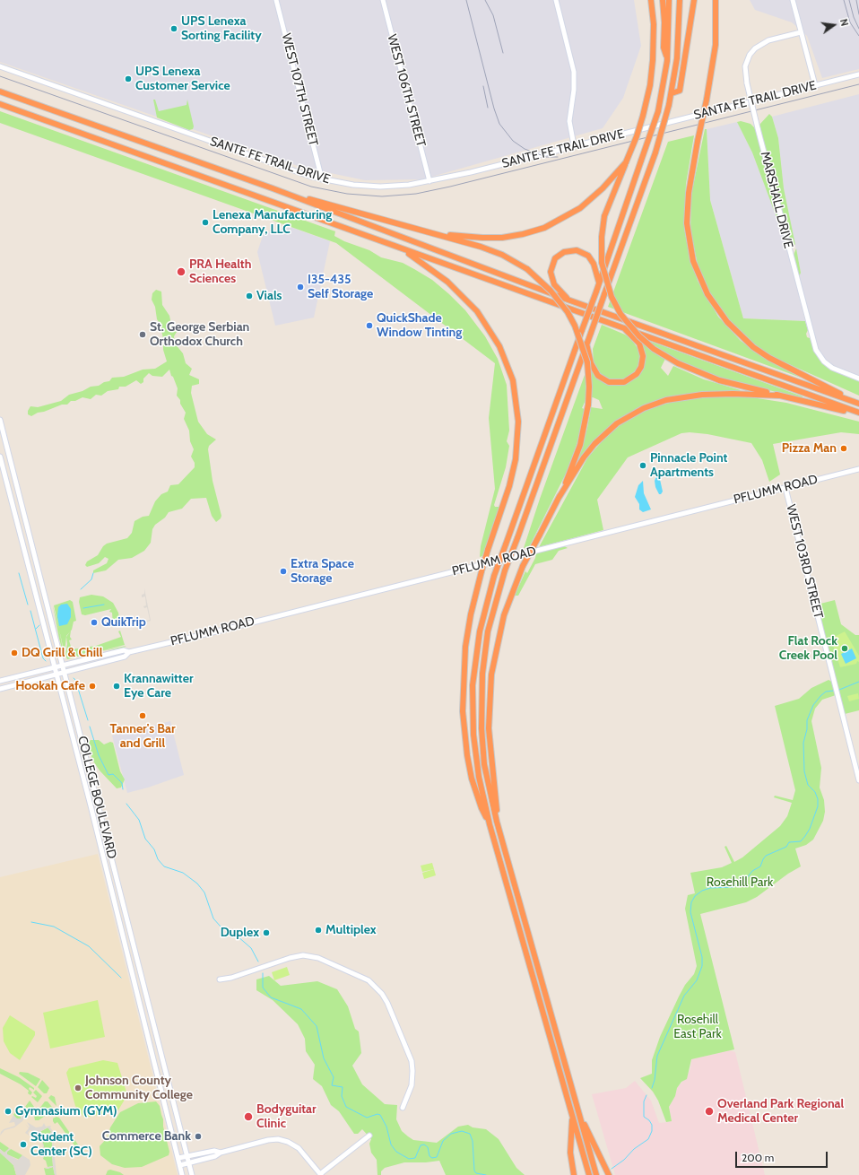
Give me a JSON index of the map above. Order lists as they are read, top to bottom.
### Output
{
  "streets": {
    "main road": [
      "WEST 107TH STREET",
      "WEST 106TH STREET",
      "SANTA FE TRAIL DRIVE",
      "SANTE FE TRAIL DRIVE",
      "MARSHALL DRIVE",
      "PFLUMM ROAD",
      "WEST 103RD STREET",
      "COLLEGE BOULEVARD"
    ]
  },
  "crossings": [
    ["WEST 107TH STREET", "SANTE FE TRAIL DRIVE"],
    ["WEST 106TH STREET", "SANTE FE TRAIL DRIVE"],
    ["SANTA FE TRAIL DRIVE", "SANTE FE TRAIL DRIVE"],
    ["PFLUMM ROAD", "WEST 103RD STREET"],
    ["PFLUMM ROAD", "COLLEGE BOULEVARD"]
  ],
  "parks": ["Rosehill Park", "Rosehill East Park"],
  "places": [
    "UPS Lenexa Sorting Facility",
    "UPS Lenexa Customer Service",
    "Lenexa Manufacturing Company, LLC",
    "PRA Health Sciences",
    "I35-435 Self Storage",
    "Vials",
    "QuickShade Window Tinting",
    "St. George Serbian Orthodox Church",
    "Pizza Man",
    "Pinnacle Point Apartments",
    "Extra Space Storage",
    "QuikTrip",
    "Flat Rock Creek Pool",
    "DQ Grill & Chill",
    "Hookah Cafe",
    "Krannawitter Eye Care",
    "Tanner's Bar and Grill",
    "Multiplex",
    "Duplex",
    "Johnson County Community College",
    "Gymnasium (GYM)",
    "Overland Park Regional Medical Center",
    "Bodyguitar Clinic",
    "Commerce Bank",
    "Student Center (SC)"
  ],
  "scale_bar": "200 m",
  "north": "right"
}
